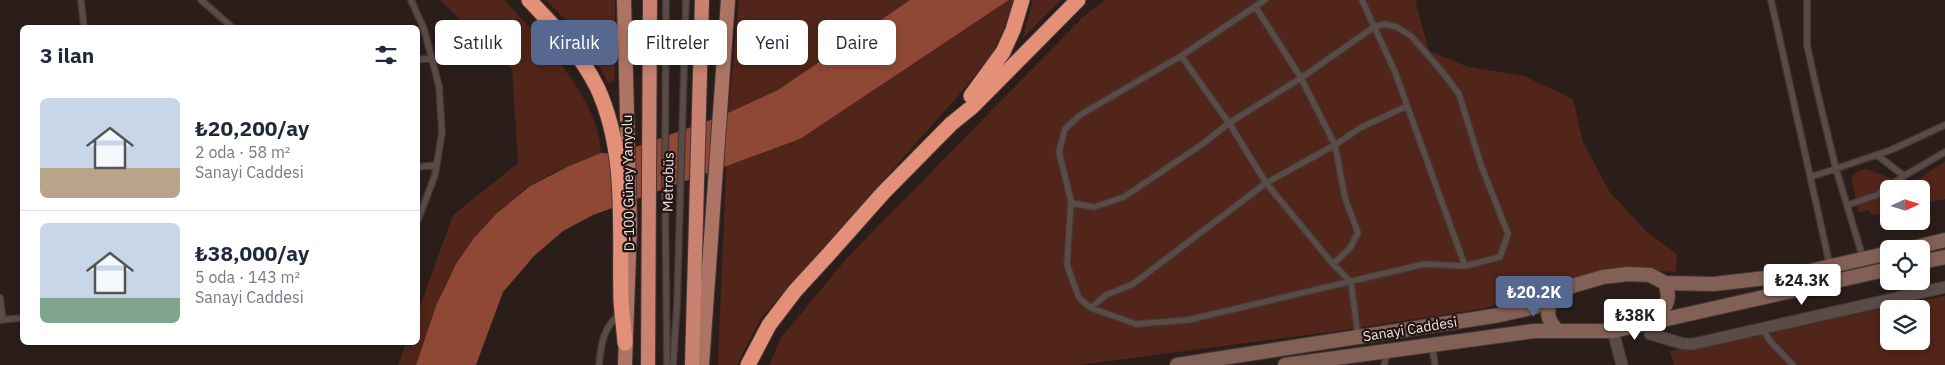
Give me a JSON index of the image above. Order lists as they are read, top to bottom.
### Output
{
  "streets": {
    "main road": ["D-100 Güney Yanyolu", "Sanayi Caddesi"],
    "lane": ["Metrobüs"]
  },
  "north": "right",
  "page": {
    "chip": [
      "Satılık",
      "Kiralık",
      "Filtreler",
      "Yeni",
      "Daire"
    ],
    "heading": "3 ilan",
    "list": [
      {
        "name": "₺20,200/ay",
        "note": "2 oda · 58 m² · Sanayi Caddesi"
      },
      {
        "name": "₺38,000/ay",
        "note": "5 oda · 143 m² · Sanayi Caddesi"
      }
    ],
    "price": ["₺24.3K", "₺20.2K", "₺38K"]
  }
}
